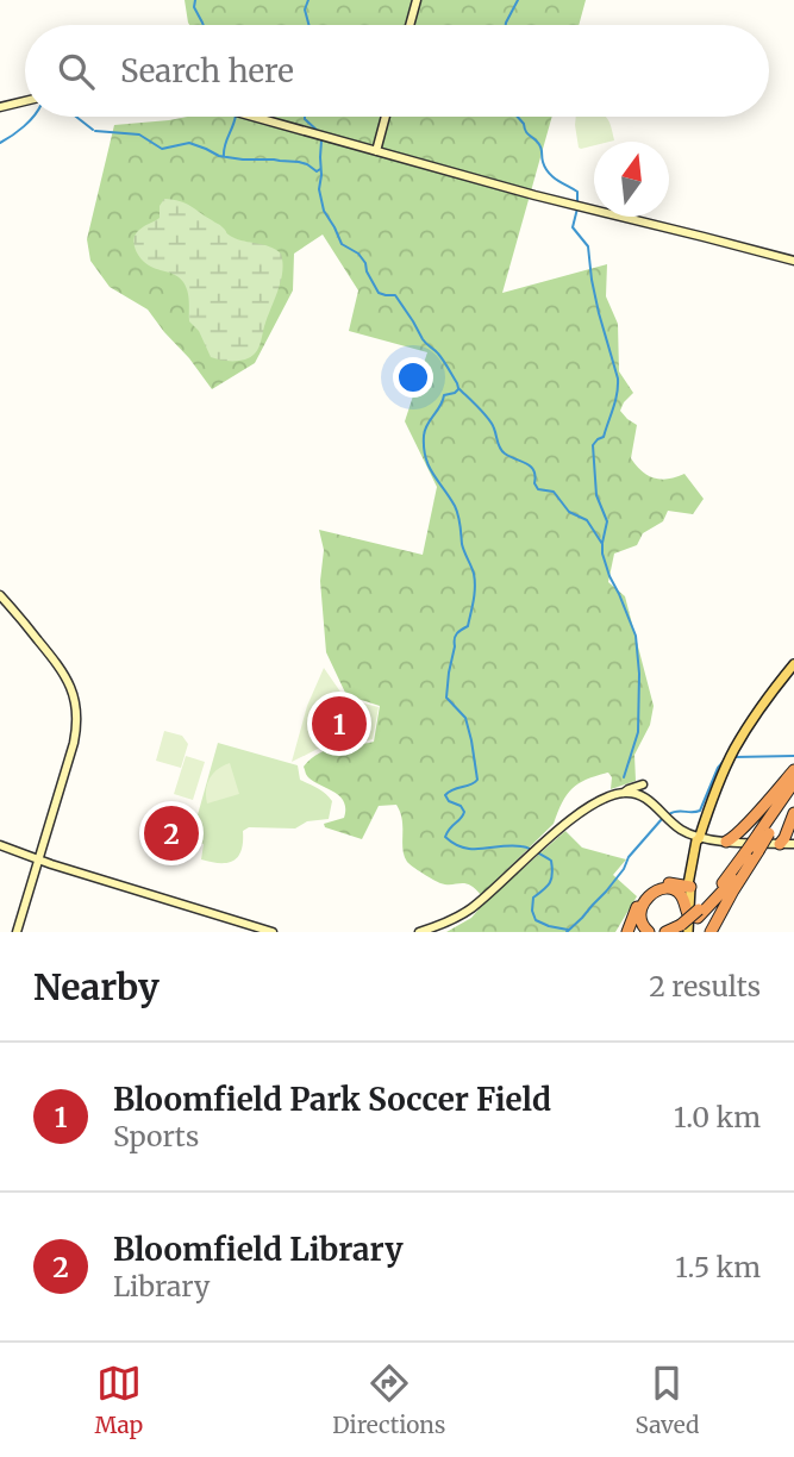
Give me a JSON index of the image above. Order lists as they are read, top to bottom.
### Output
{
  "north": "top",
  "page": {
    "search": "Search here",
    "pins": ["1", "2"],
    "heading": ["Nearby", "2 results"],
    "list": [
      {
        "mark": "1",
        "name": "Bloomfield Park Soccer Field",
        "note": "Sports",
        "value": "1.0 km"
      },
      {
        "mark": "2",
        "name": "Bloomfield Library",
        "note": "Library",
        "value": "1.5 km"
      }
    ],
    "nav": ["Map", "Directions", "Saved"]
  }
}
